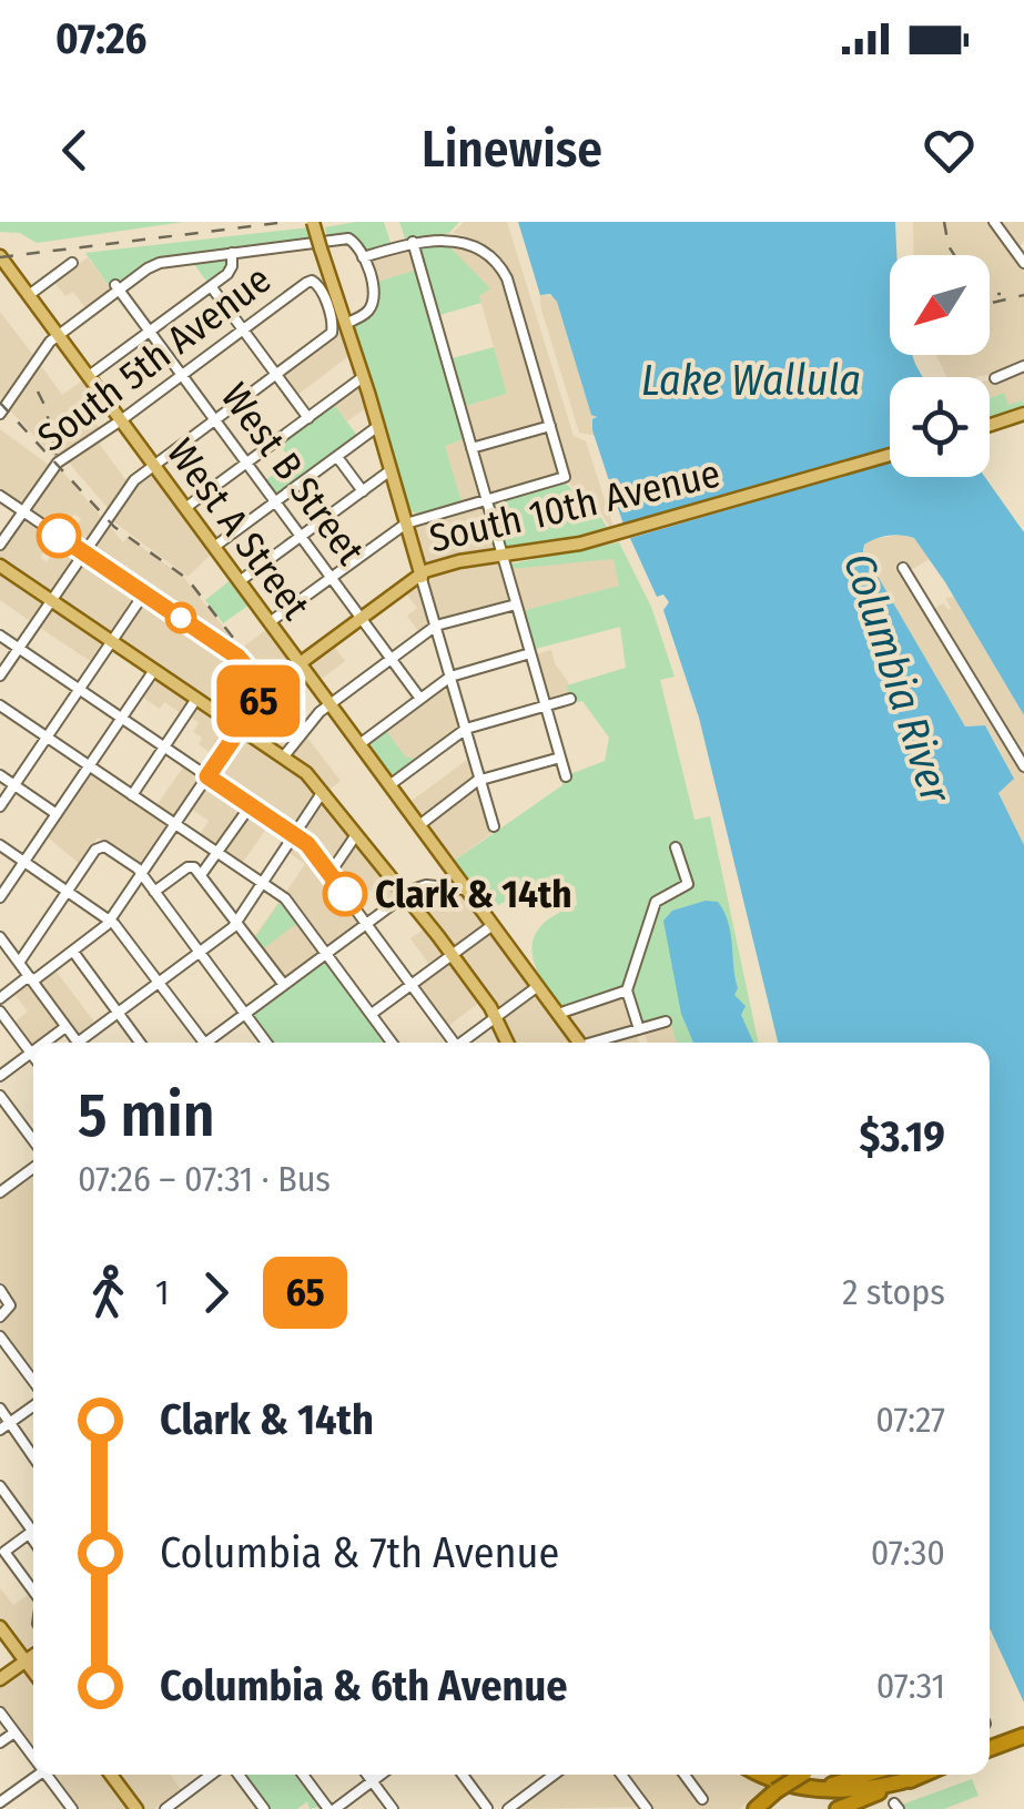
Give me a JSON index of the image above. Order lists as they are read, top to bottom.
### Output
{
  "streets": {
    "main road": ["South 10th Avenue", "West A Street"],
    "street": ["South 5th Avenue", "West B Street"]
  },
  "crossings": [
    ["South 5th Avenue", "West B Street"],
    ["South 5th Avenue", "West A Street"],
    ["West B Street", "South 10th Avenue"],
    ["South 10th Avenue", "West A Street"]
  ],
  "water": ["Lake Wallula", "Columbia River"],
  "places": ["Clark & 14th"],
  "lines": ["bus line 65"],
  "north": "bottom left",
  "page": {
    "status": "07:26",
    "header": "Linewise",
    "on_map": "65",
    "heading": ["5 min", "07:26 – 07:31 · Bus", "$3.19"],
    "legs": ["1", "65", "2 stops"],
    "list": [
      {
        "name": "Clark & 14th",
        "value": "07:27"
      },
      {
        "name": "Columbia & 7th Avenue",
        "value": "07:30"
      },
      {
        "name": "Columbia & 6th Avenue",
        "value": "07:31"
      }
    ]
  }
}
